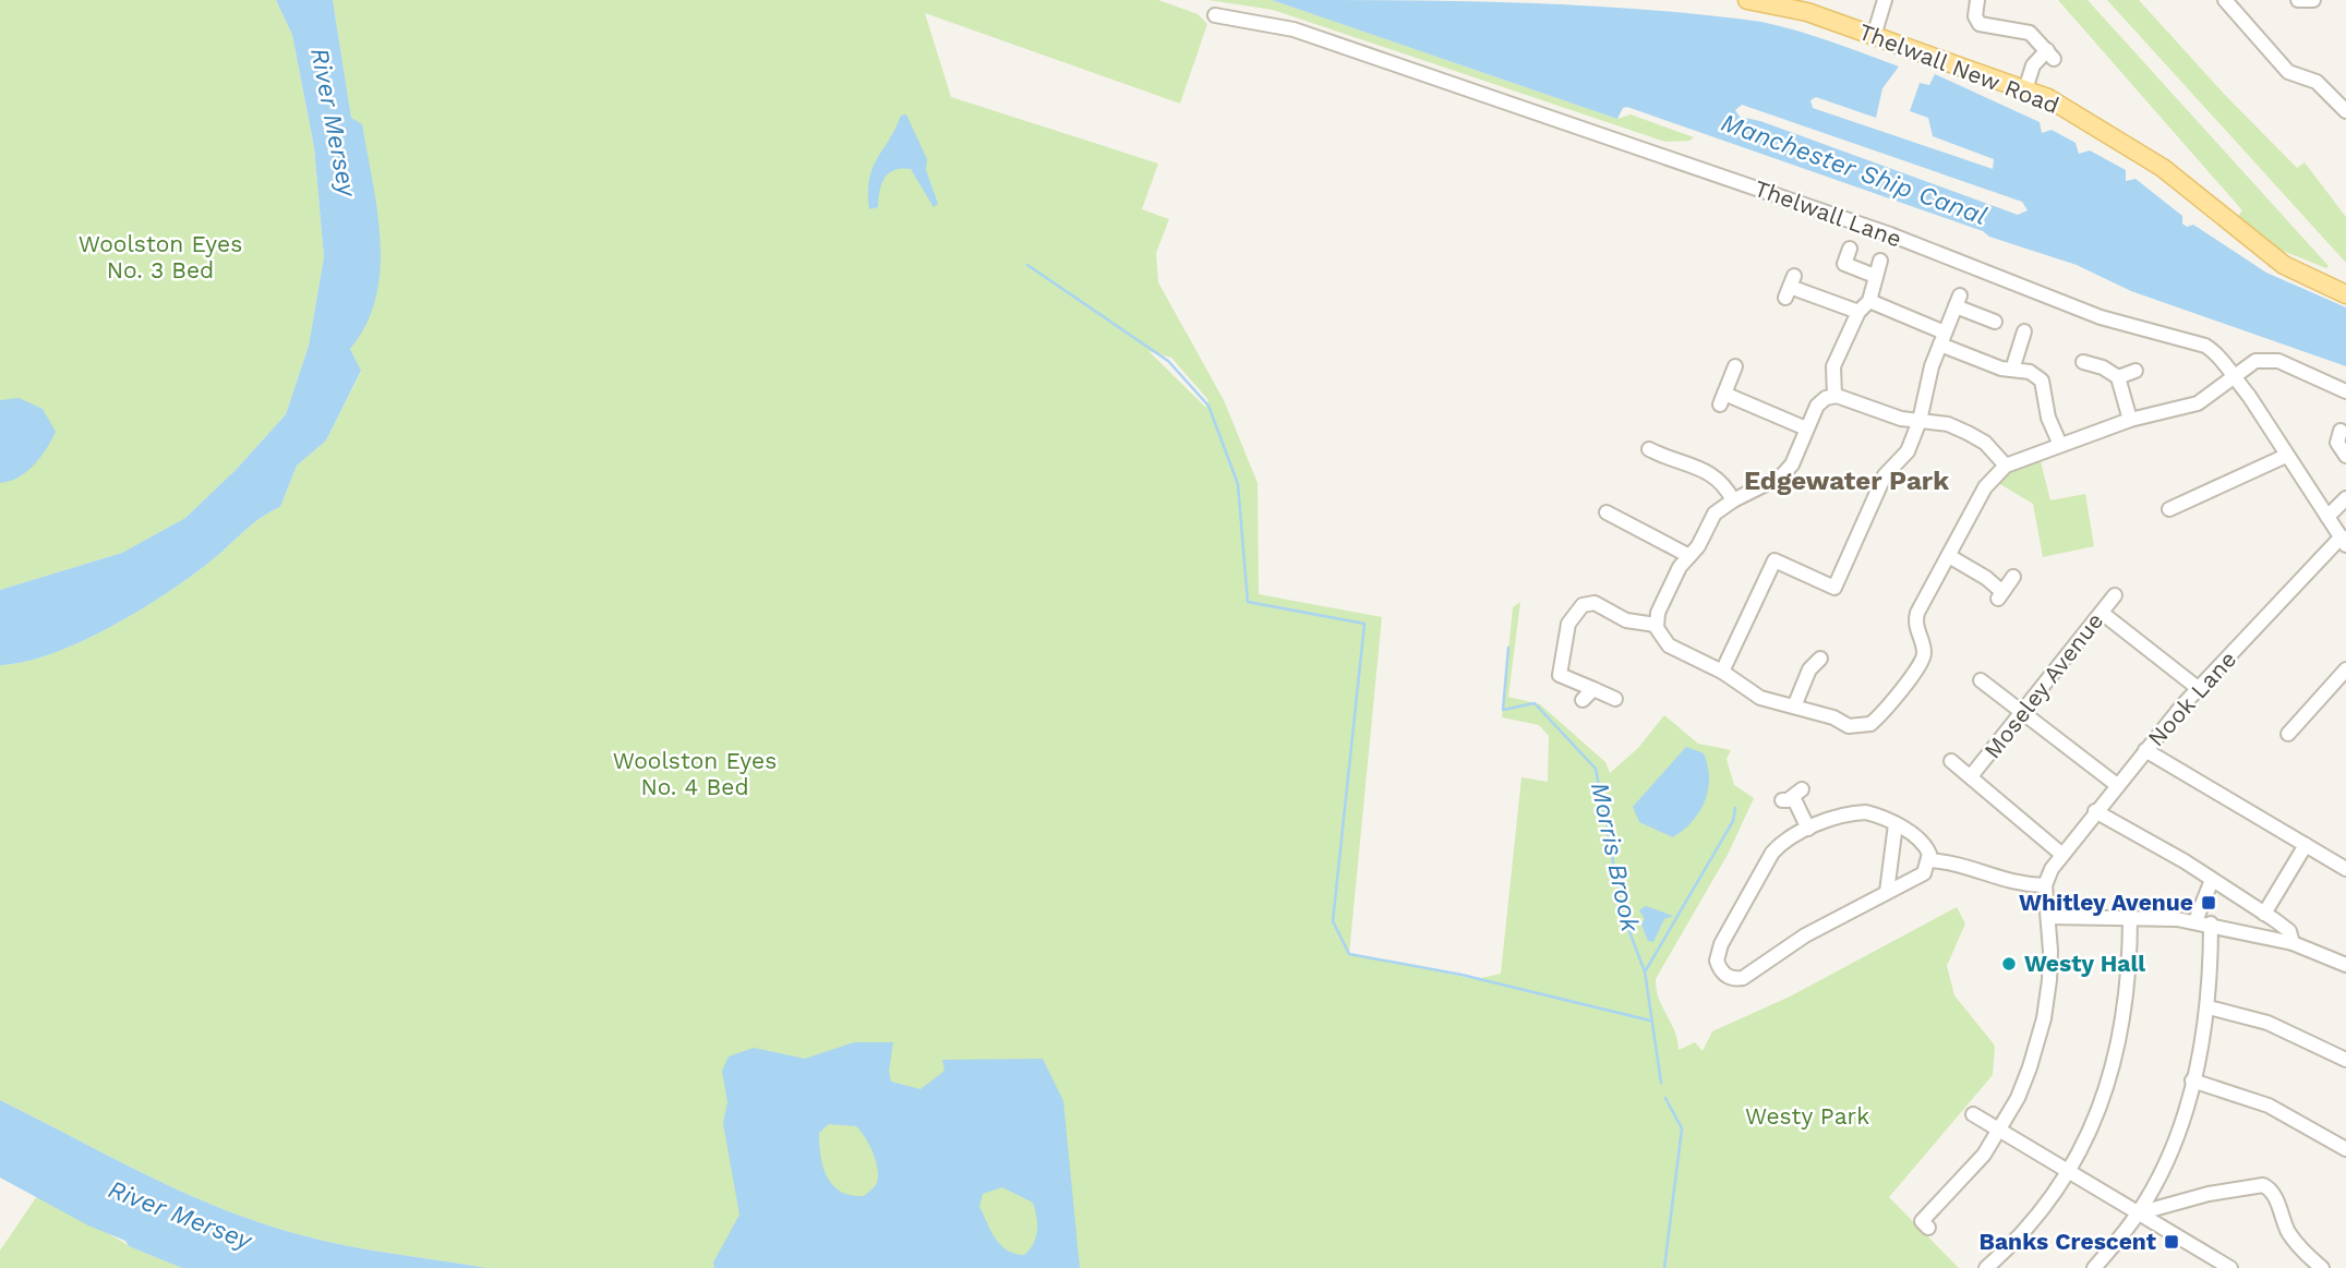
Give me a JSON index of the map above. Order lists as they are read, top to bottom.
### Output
{
  "streets": {
    "main road": ["Thelwall New Road"],
    "street": ["Thelwall Lane", "Moseley Avenue", "Nook Lane"]
  },
  "crossings": [
    ["Thelwall Lane", "Nook Lane"]
  ],
  "districts": ["Edgewater Park"],
  "water": ["River Mersey", "Manchester Ship Canal", "Morris Brook"],
  "parks": ["Woolston Eyes No. 3 Bed", "Woolston Eyes No. 4 Bed", "Westy Park"],
  "places": {
    "transit": ["Whitley Avenue", "Banks Crescent"],
    "other": ["Westy Hall"]
  }
}
